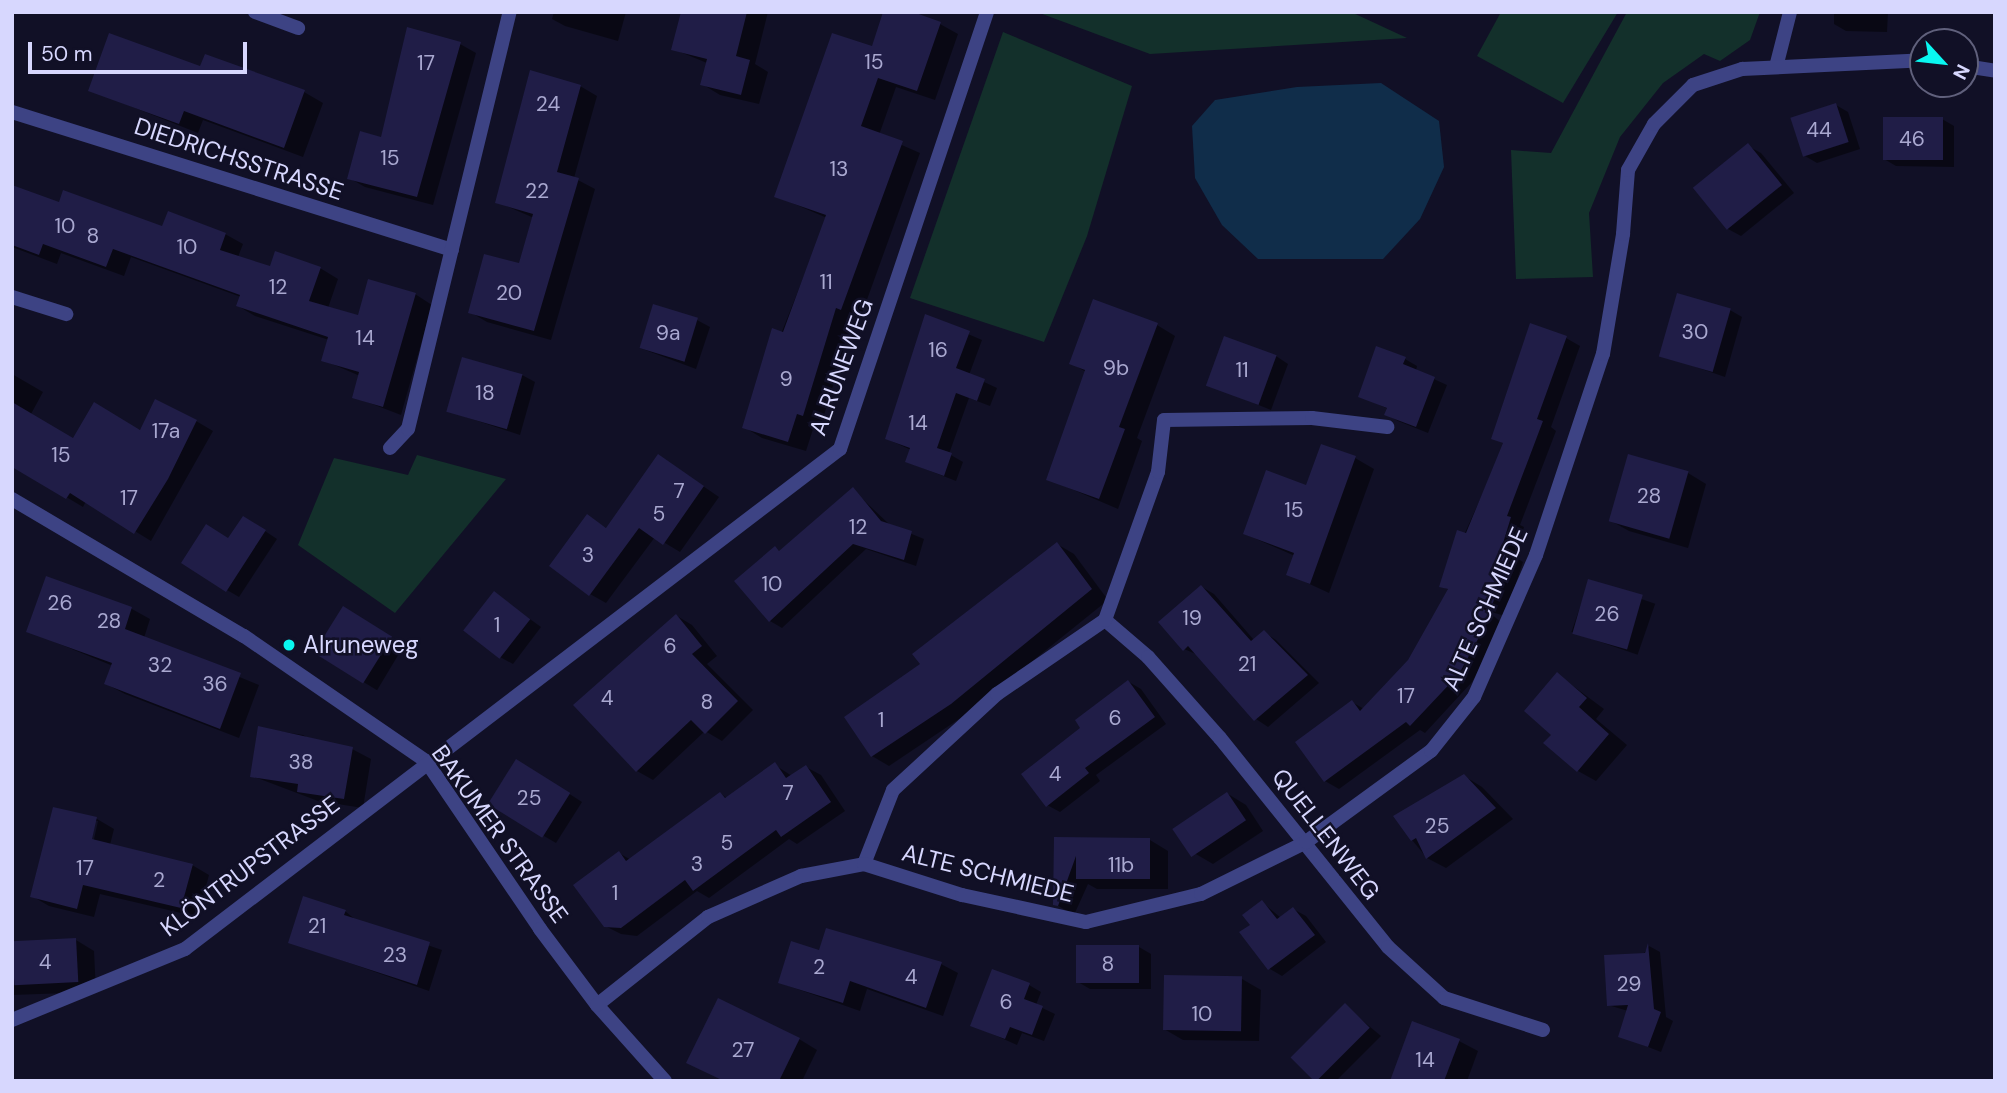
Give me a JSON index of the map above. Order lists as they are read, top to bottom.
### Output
{
  "streets": {
    "street": [
      "DIEDRICHSSTRASSE",
      "ALRUNEWEG",
      "ALTE SCHMIEDE",
      "BAKUMER STRASSE",
      "QUELLENWEG",
      "KLÖNTRUPSTRASSE"
    ]
  },
  "crossings": [
    ["ALRUNEWEG", "BAKUMER STRASSE"],
    ["ALRUNEWEG", "KLÖNTRUPSTRASSE"],
    ["ALTE SCHMIEDE", "BAKUMER STRASSE"],
    ["ALTE SCHMIEDE", "QUELLENWEG"],
    ["BAKUMER STRASSE", "KLÖNTRUPSTRASSE"]
  ],
  "places": ["Alruneweg"],
  "house_numbers": [
    "15",
    "17",
    "24",
    "44",
    "46",
    "15",
    "13",
    "22",
    "10",
    "8",
    "10",
    "11",
    "12",
    "20",
    "30",
    "9a",
    "14",
    "16",
    "9b",
    "11",
    "9",
    "18",
    "14",
    "17a",
    "15",
    "7",
    "28",
    "17",
    "15",
    "5",
    "12",
    "3",
    "10",
    "26",
    "26",
    "19",
    "28",
    "1",
    "6",
    "21",
    "32",
    "36",
    "17",
    "4",
    "8",
    "6",
    "1",
    "38",
    "4",
    "7",
    "25",
    "25",
    "5",
    "3",
    "11b",
    "17",
    "2",
    "1",
    "21",
    "23",
    "4",
    "8",
    "2",
    "4",
    "29",
    "6",
    "10",
    "27",
    "14"
  ],
  "scale_bar": "50 m",
  "north": "bottom right"
}
